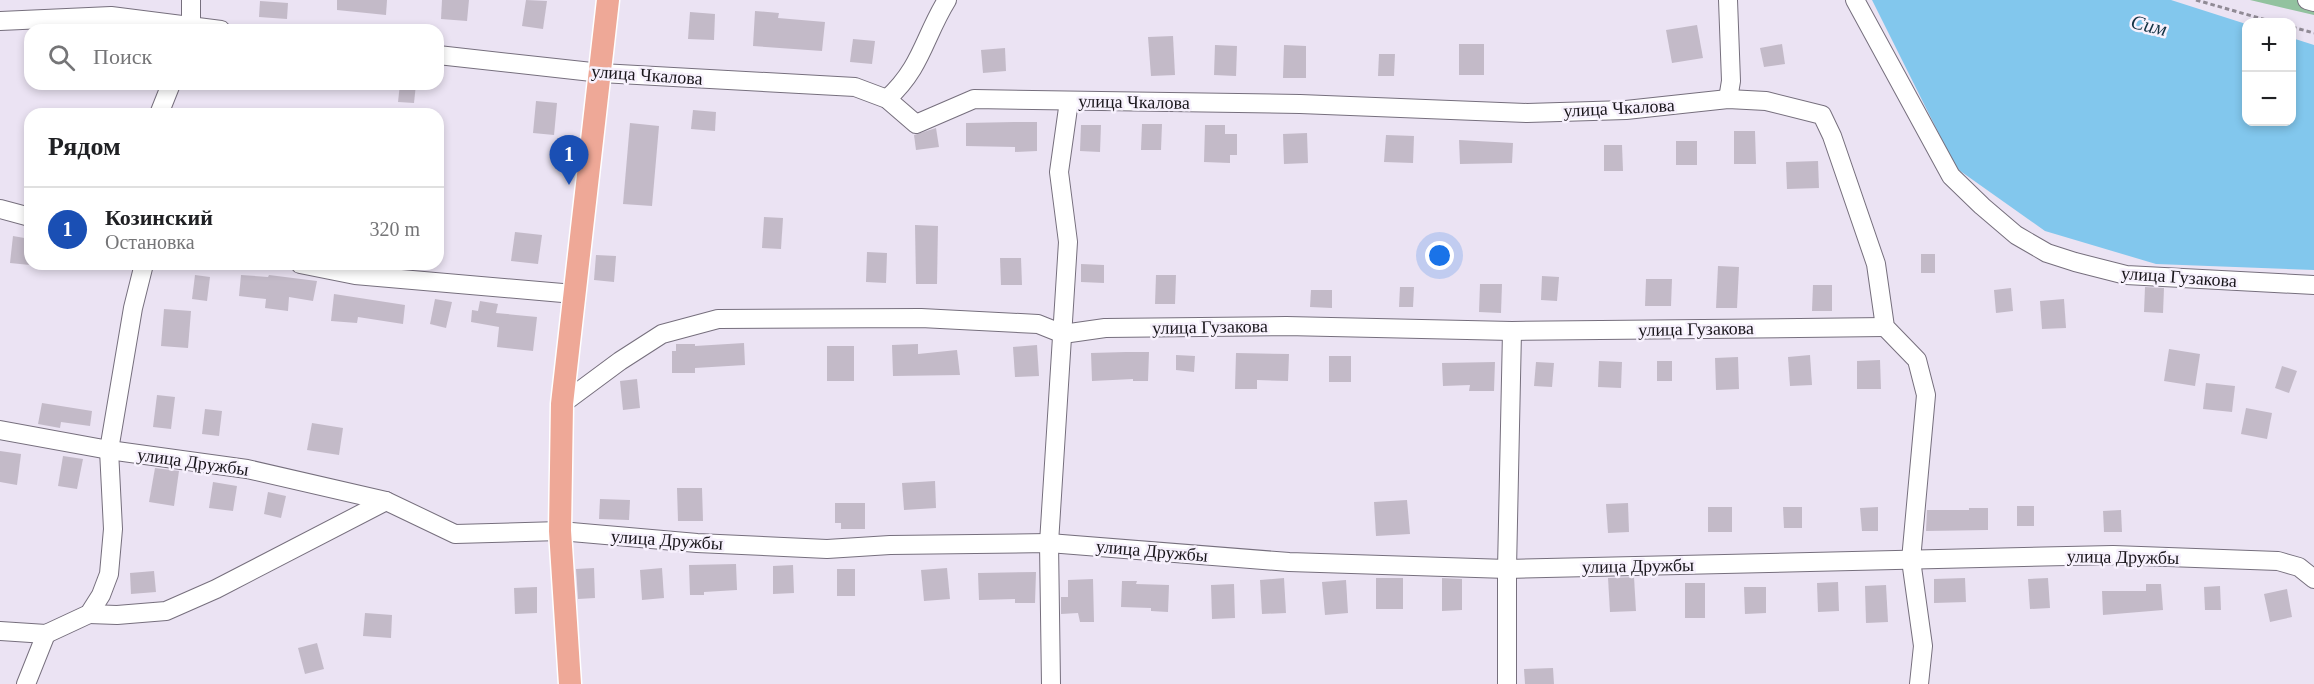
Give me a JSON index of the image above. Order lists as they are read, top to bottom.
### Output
{
  "streets": {
    "street": ["улица Чкалова", "улица Гузакова", "улица Дружбы"]
  },
  "crossings": [
    ["улица Чкалова", "улица Гузакова"]
  ],
  "water": ["Сим"],
  "page": {
    "map_buttons": ["+", "−"],
    "search": "Поиск",
    "heading": "Рядом",
    "pins": "1",
    "list": [
      {
        "mark": "1",
        "name": "Козинский",
        "note": "Остановка",
        "value": "320 m"
      }
    ]
  }
}
